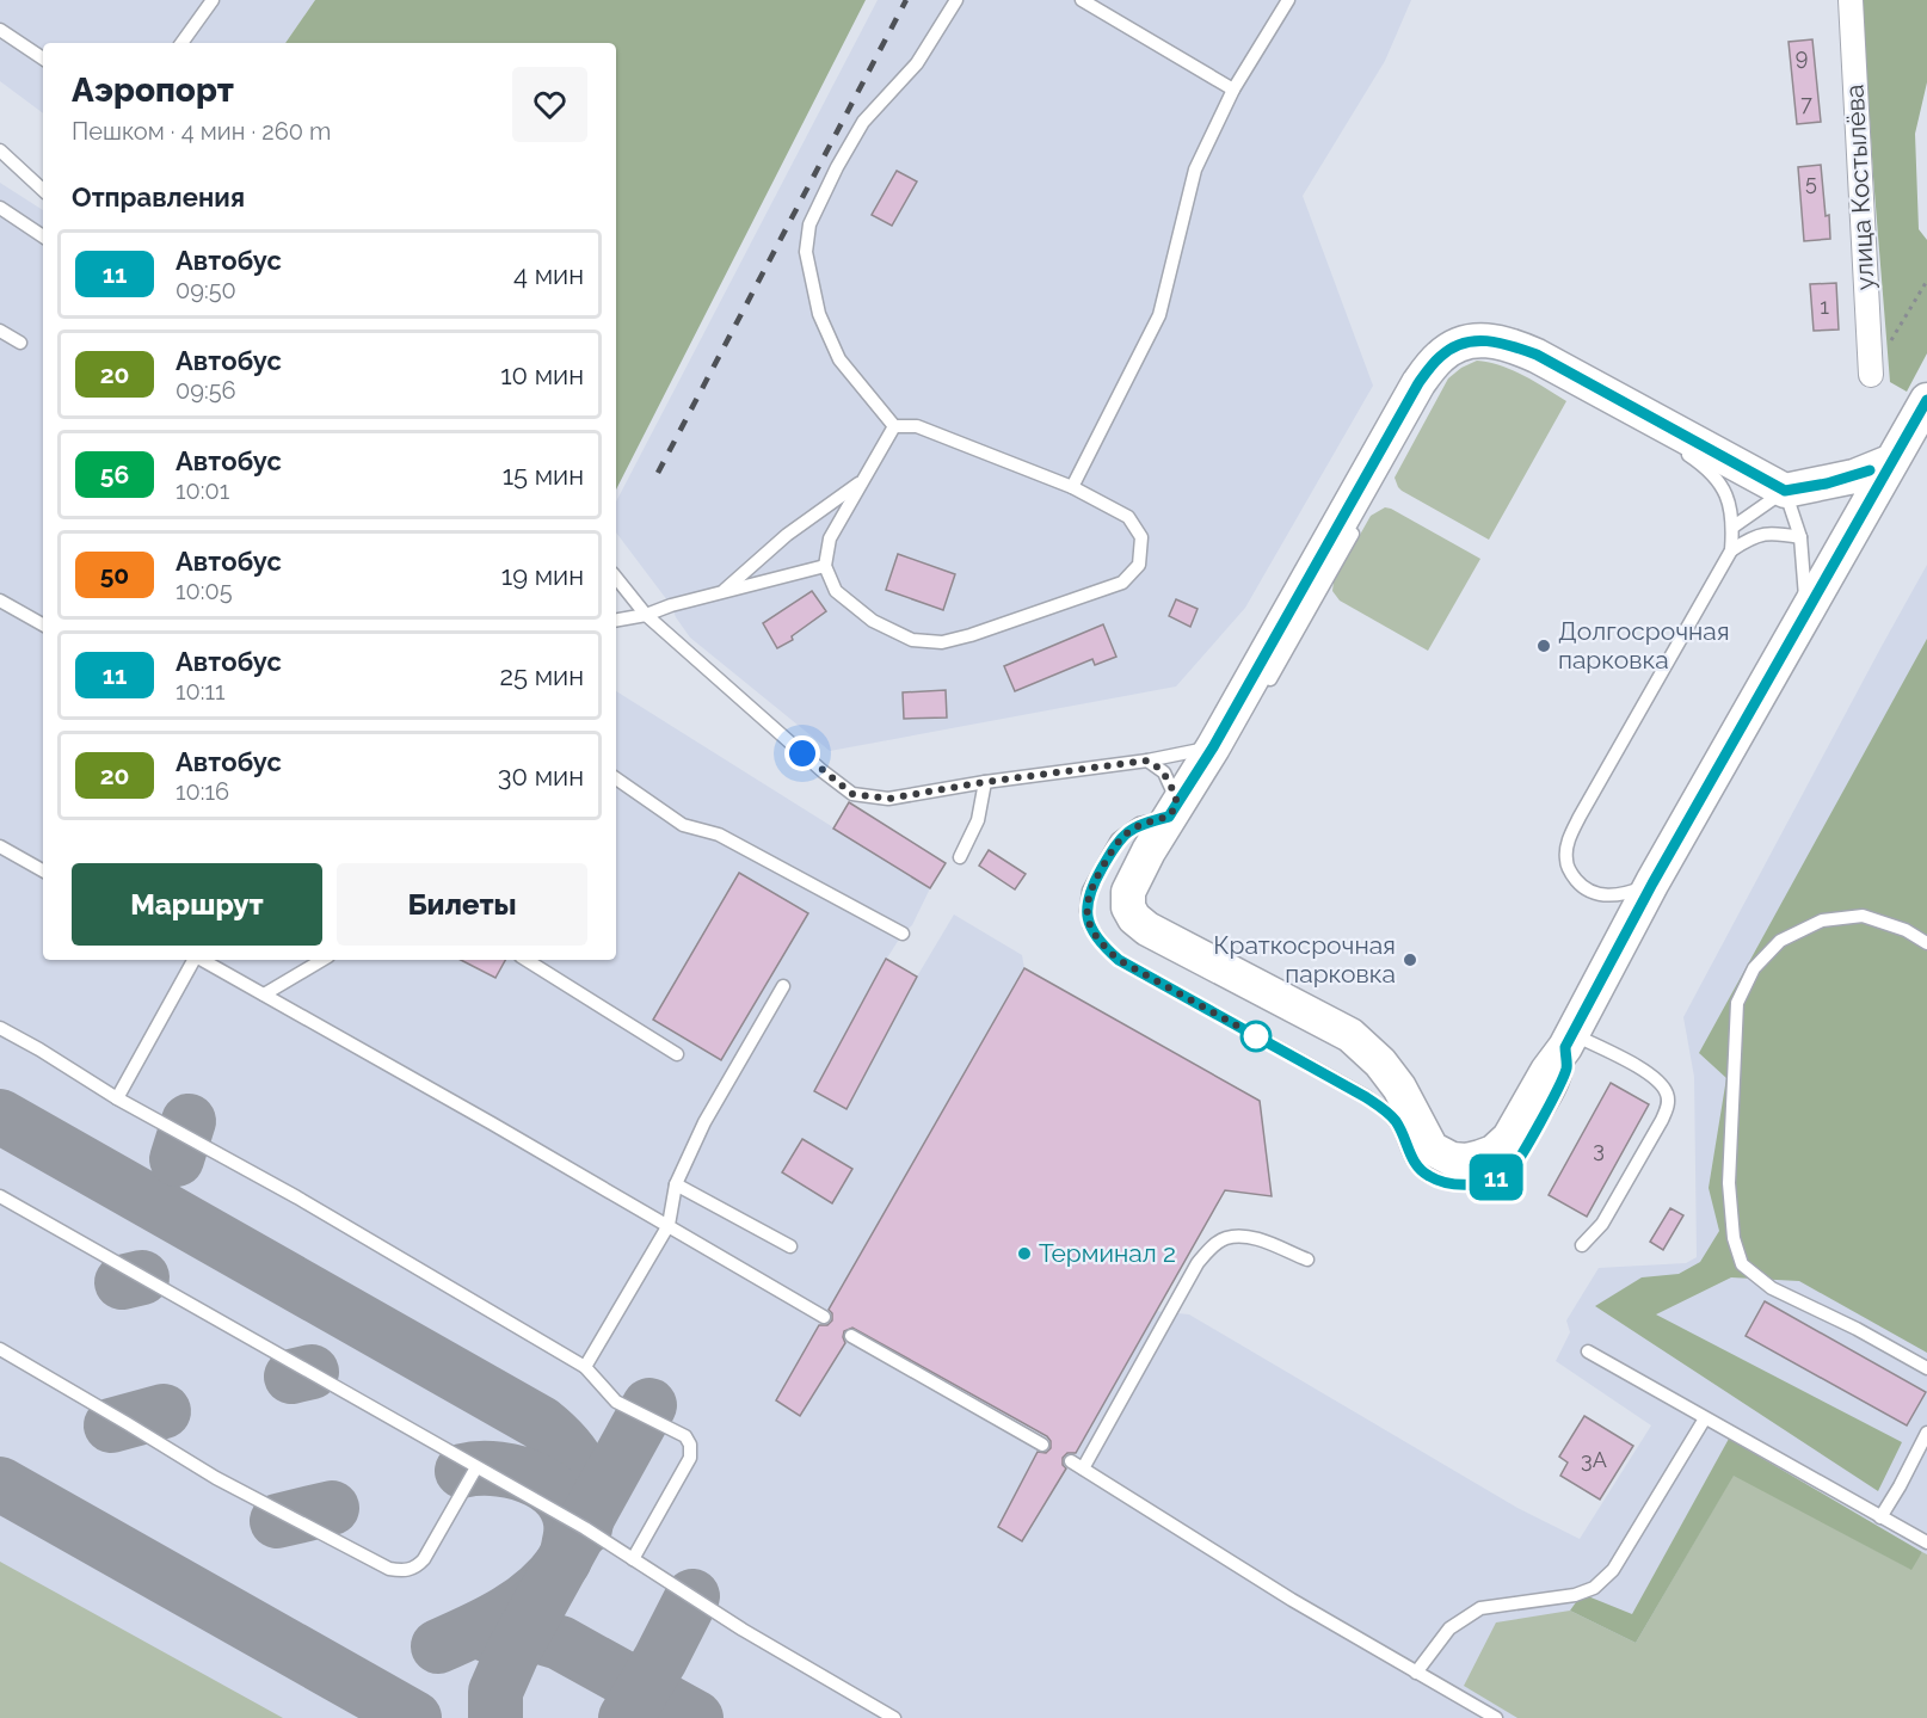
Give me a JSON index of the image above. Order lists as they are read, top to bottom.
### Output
{
  "streets": {
    "street": ["улица Костылёва"]
  },
  "places": ["Долгосрочная парковка", "Краткосрочная парковка", "Терминал 2"],
  "lines": ["bus line 11"],
  "house_numbers": [
    "9",
    "7",
    "5",
    "1",
    "3",
    "3А"
  ],
  "page": {
    "on_map": "11",
    "heading": [
      ["Аэропорт", "Пешком · 4 мин · 260 m"],
      "Отправления"
    ],
    "list": [
      {
        "mark": "11",
        "name": "Автобус",
        "note": "09:50",
        "value": "4 мин"
      },
      {
        "mark": "20",
        "name": "Автобус",
        "note": "09:56",
        "value": "10 мин"
      },
      {
        "mark": "56",
        "name": "Автобус",
        "note": "10:01",
        "value": "15 мин"
      },
      {
        "mark": "50",
        "name": "Автобус",
        "note": "10:05",
        "value": "19 мин"
      },
      {
        "mark": "11",
        "name": "Автобус",
        "note": "10:11",
        "value": "25 мин"
      },
      {
        "mark": "20",
        "name": "Автобус",
        "note": "10:16",
        "value": "30 мин"
      }
    ],
    "buttons": ["Маршрут", "Билеты"]
  }
}
